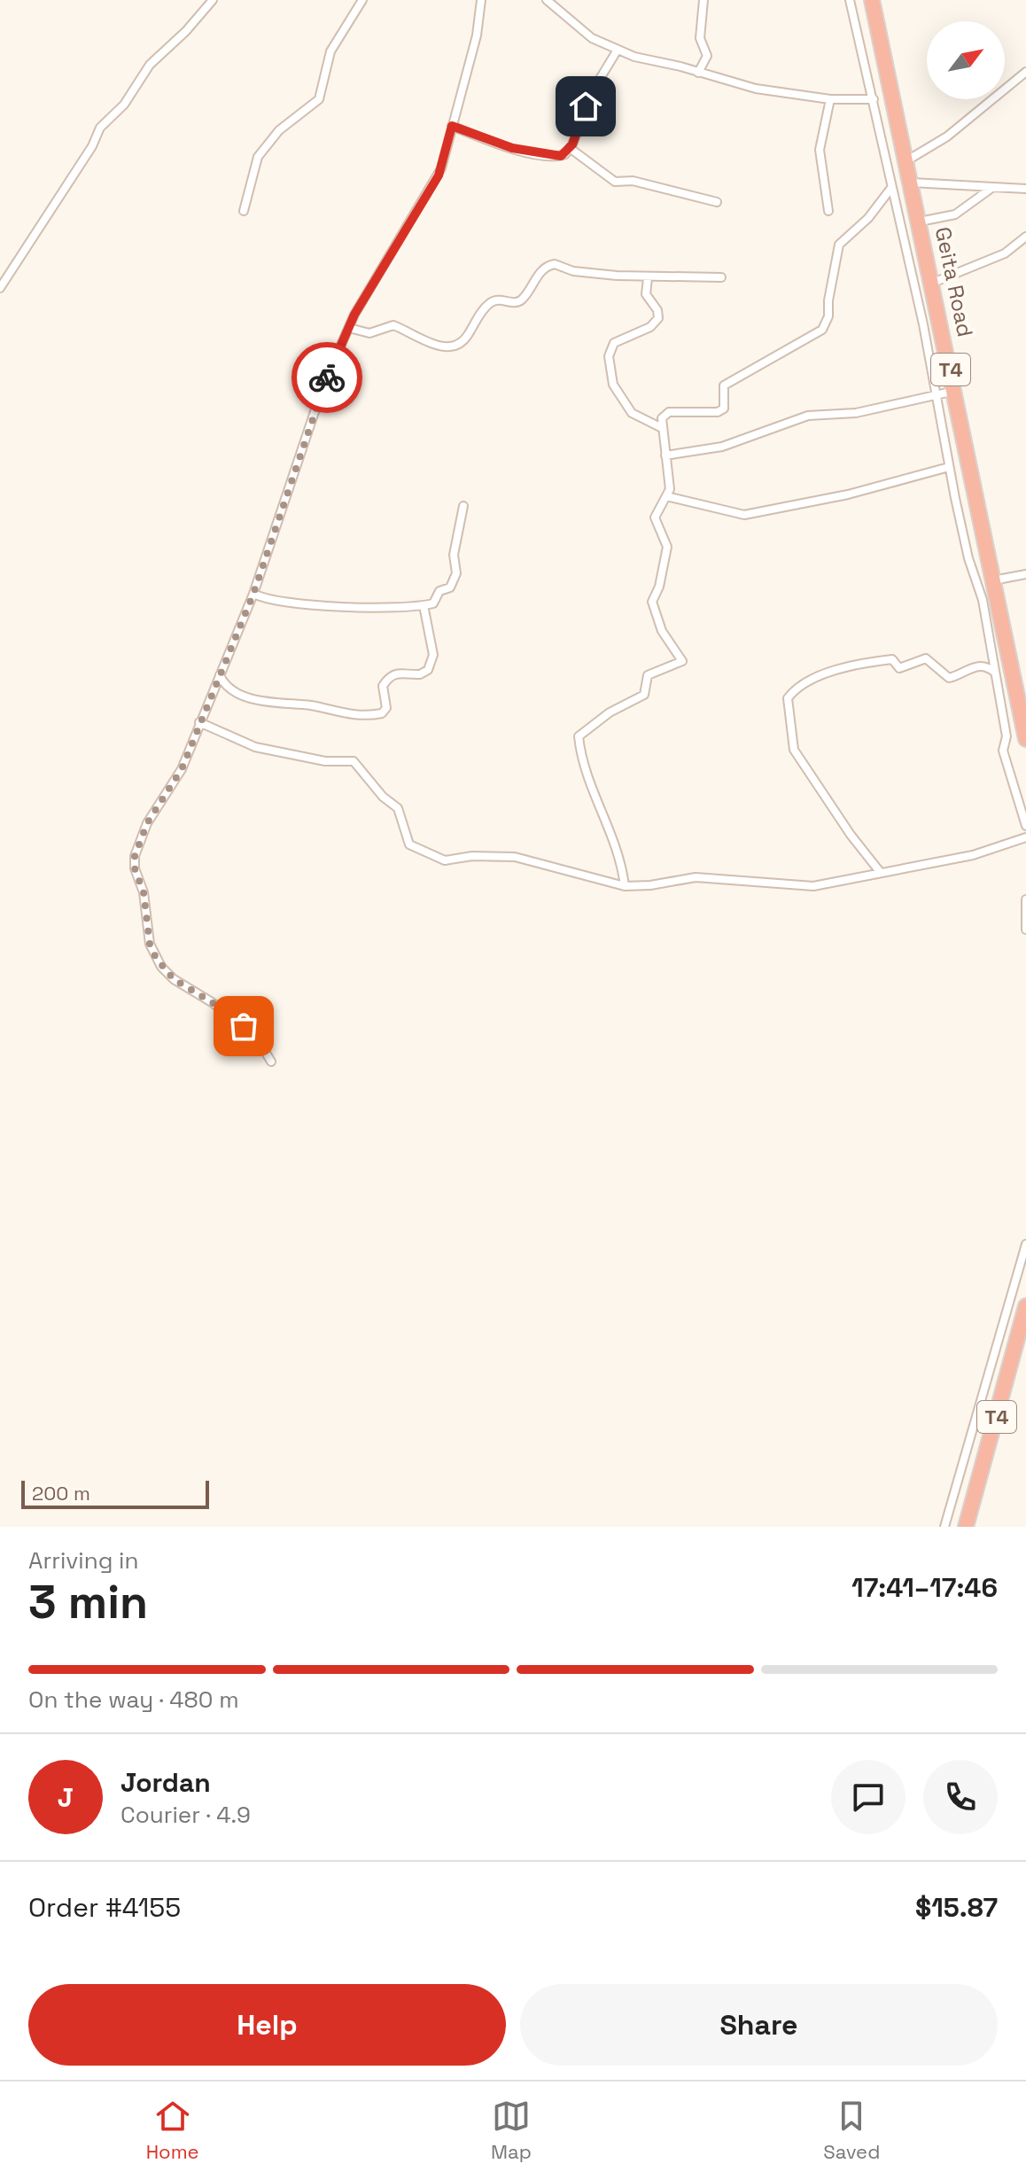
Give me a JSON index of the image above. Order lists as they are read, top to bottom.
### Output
{
  "streets": {
    "highway": ["Geita Road", "T4"]
  },
  "scale_bar": "200 m",
  "north": "top right",
  "page": {
    "scale": "200 m",
    "heading": ["3 min", "Arriving in", "17:41–17:46"],
    "panel": [
      "Jordan",
      "Courier · 4.9",
      "Order #4155",
      "$15.87"
    ],
    "bar": "On the way · 480 m",
    "round": "J",
    "buttons": ["Help", "Share"],
    "tabs": ["Home", "Map", "Saved"]
  }
}
